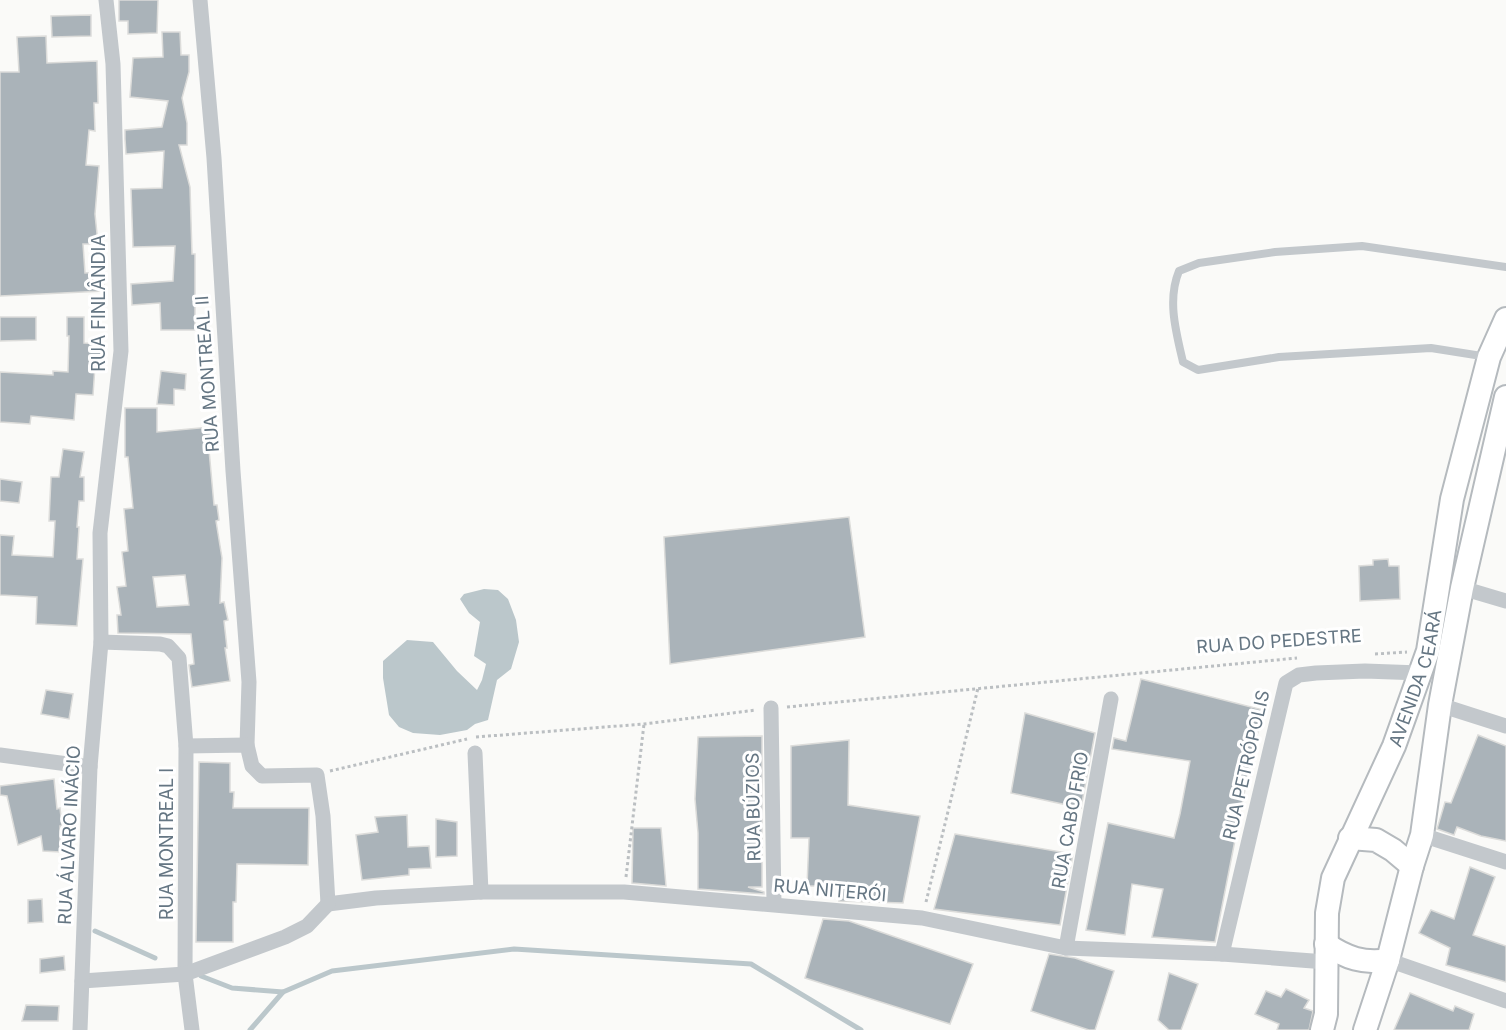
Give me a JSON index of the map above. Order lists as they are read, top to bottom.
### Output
{
  "streets": {
    "main road": ["AVENIDA CEARÁ"],
    "street": [
      "RUA FINLÂNDIA",
      "RUA MONTREAL II",
      "RUA PETRÓPOLIS",
      "RUA BÚZIOS",
      "RUA CABO FRIO",
      "RUA ÁLVARO INÁCIO",
      "RUA MONTREAL I",
      "RUA NITERÓI"
    ],
    "path": ["RUA DO PEDESTRE"]
  },
  "crossings": [
    ["RUA FINLÂNDIA", "RUA ÁLVARO INÁCIO"],
    ["RUA FINLÂNDIA", "RUA MONTREAL I"],
    ["RUA DO PEDESTRE", "AVENIDA CEARÁ"],
    ["RUA DO PEDESTRE", "RUA BÚZIOS"],
    ["AVENIDA CEARÁ", "RUA PETRÓPOLIS"],
    ["AVENIDA CEARÁ", "RUA NITERÓI"],
    ["RUA PETRÓPOLIS", "RUA NITERÓI"],
    ["RUA BÚZIOS", "RUA NITERÓI"],
    ["RUA CABO FRIO", "RUA NITERÓI"],
    ["RUA ÁLVARO INÁCIO", "RUA MONTREAL I"]
  ]
}
